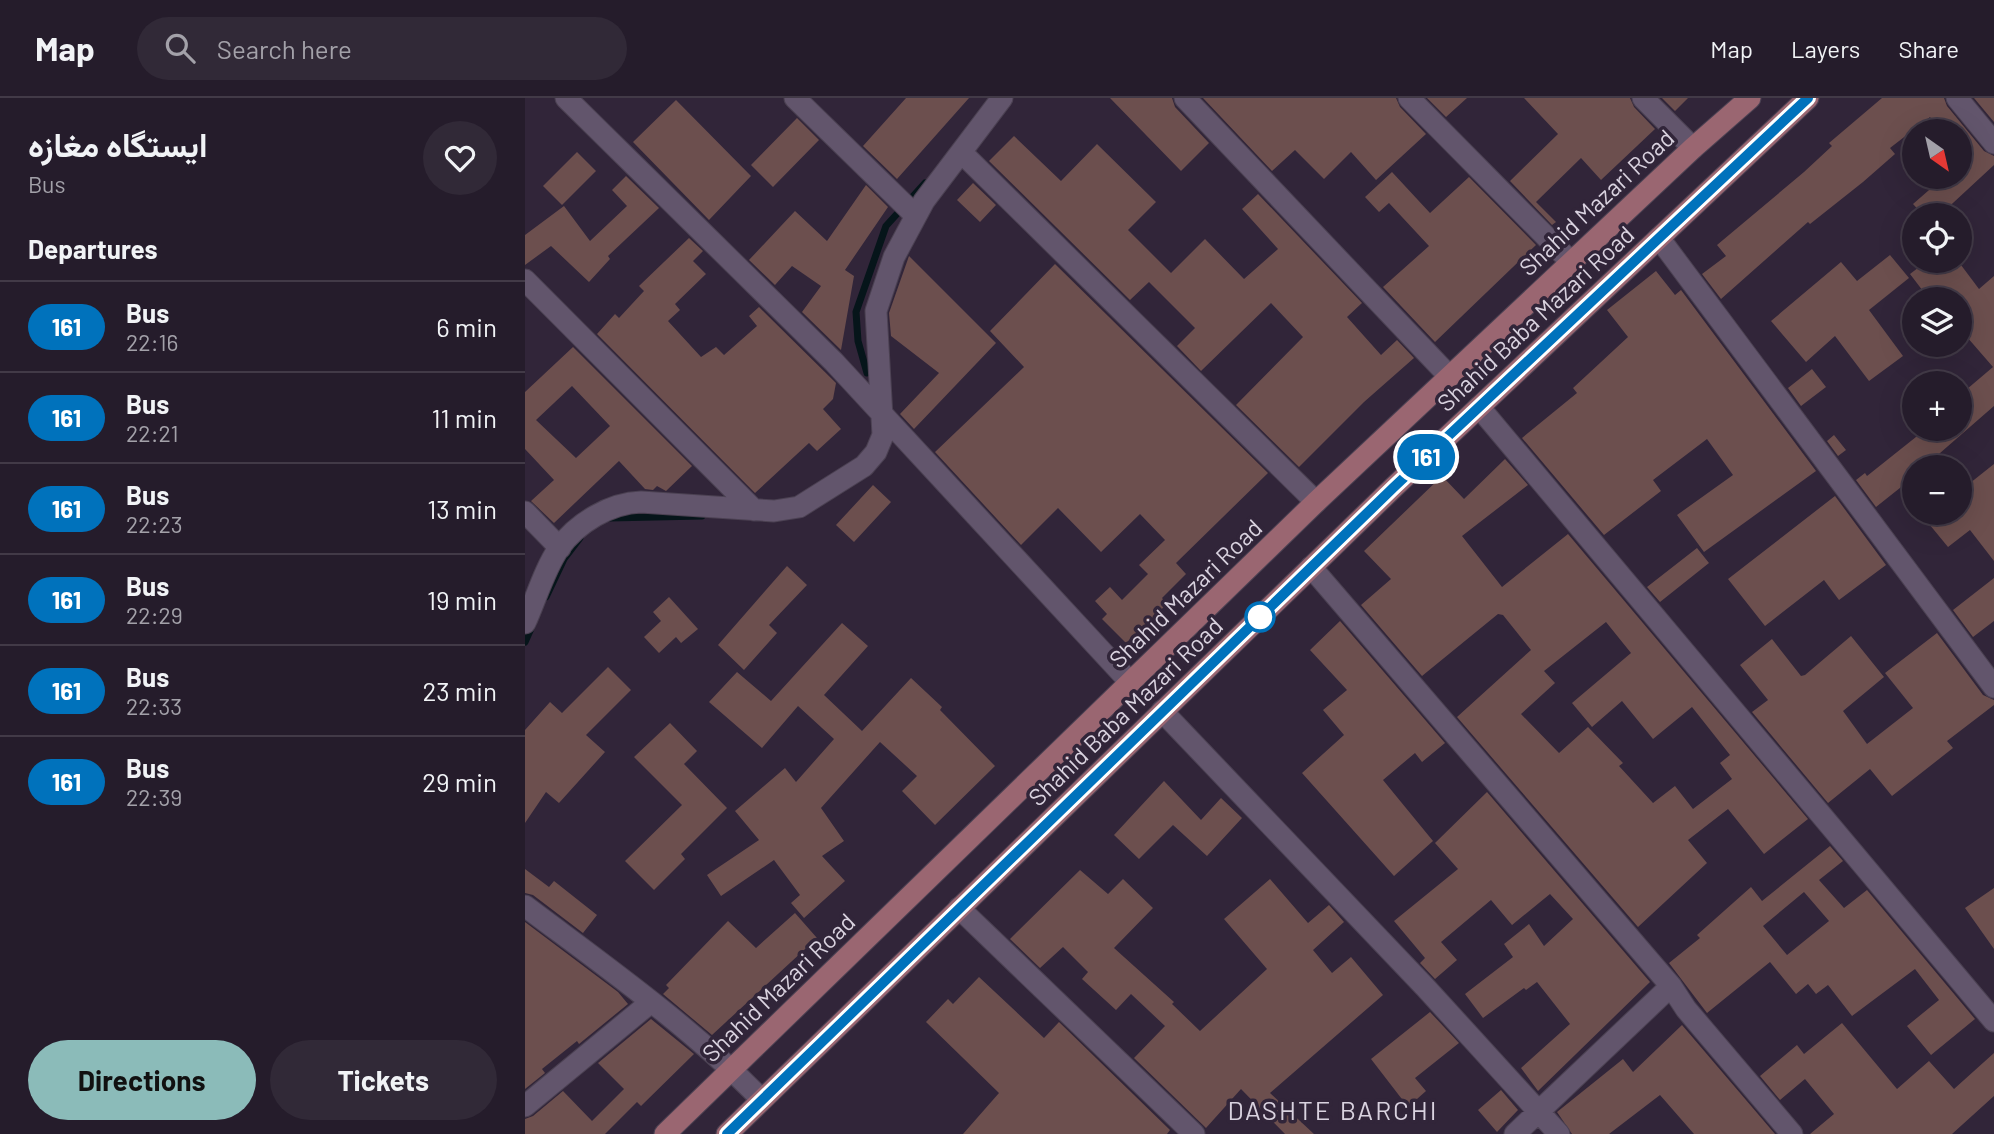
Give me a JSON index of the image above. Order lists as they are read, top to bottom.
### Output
{
  "streets": {
    "main road": ["Shahid Mazari Road", "Shahid Baba Mazari Road"]
  },
  "districts": ["DASHTE BARCHI"],
  "lines": ["bus line 161"],
  "north": "bottom right",
  "page": {
    "header": "Map",
    "search": "Search here",
    "nav": ["Map", "Layers", "Share"],
    "heading": [
      ["ایستگاه مغازه", "Bus"],
      "Departures"
    ],
    "on_map": "161",
    "map_buttons": ["+", "−"],
    "list": [
      {
        "mark": "161",
        "name": "Bus",
        "note": "22:16",
        "value": "6 min"
      },
      {
        "mark": "161",
        "name": "Bus",
        "note": "22:21",
        "value": "11 min"
      },
      {
        "mark": "161",
        "name": "Bus",
        "note": "22:23",
        "value": "13 min"
      },
      {
        "mark": "161",
        "name": "Bus",
        "note": "22:29",
        "value": "19 min"
      },
      {
        "mark": "161",
        "name": "Bus",
        "note": "22:33",
        "value": "23 min"
      },
      {
        "mark": "161",
        "name": "Bus",
        "note": "22:39",
        "value": "29 min"
      }
    ],
    "buttons": ["Directions", "Tickets"]
  }
}
